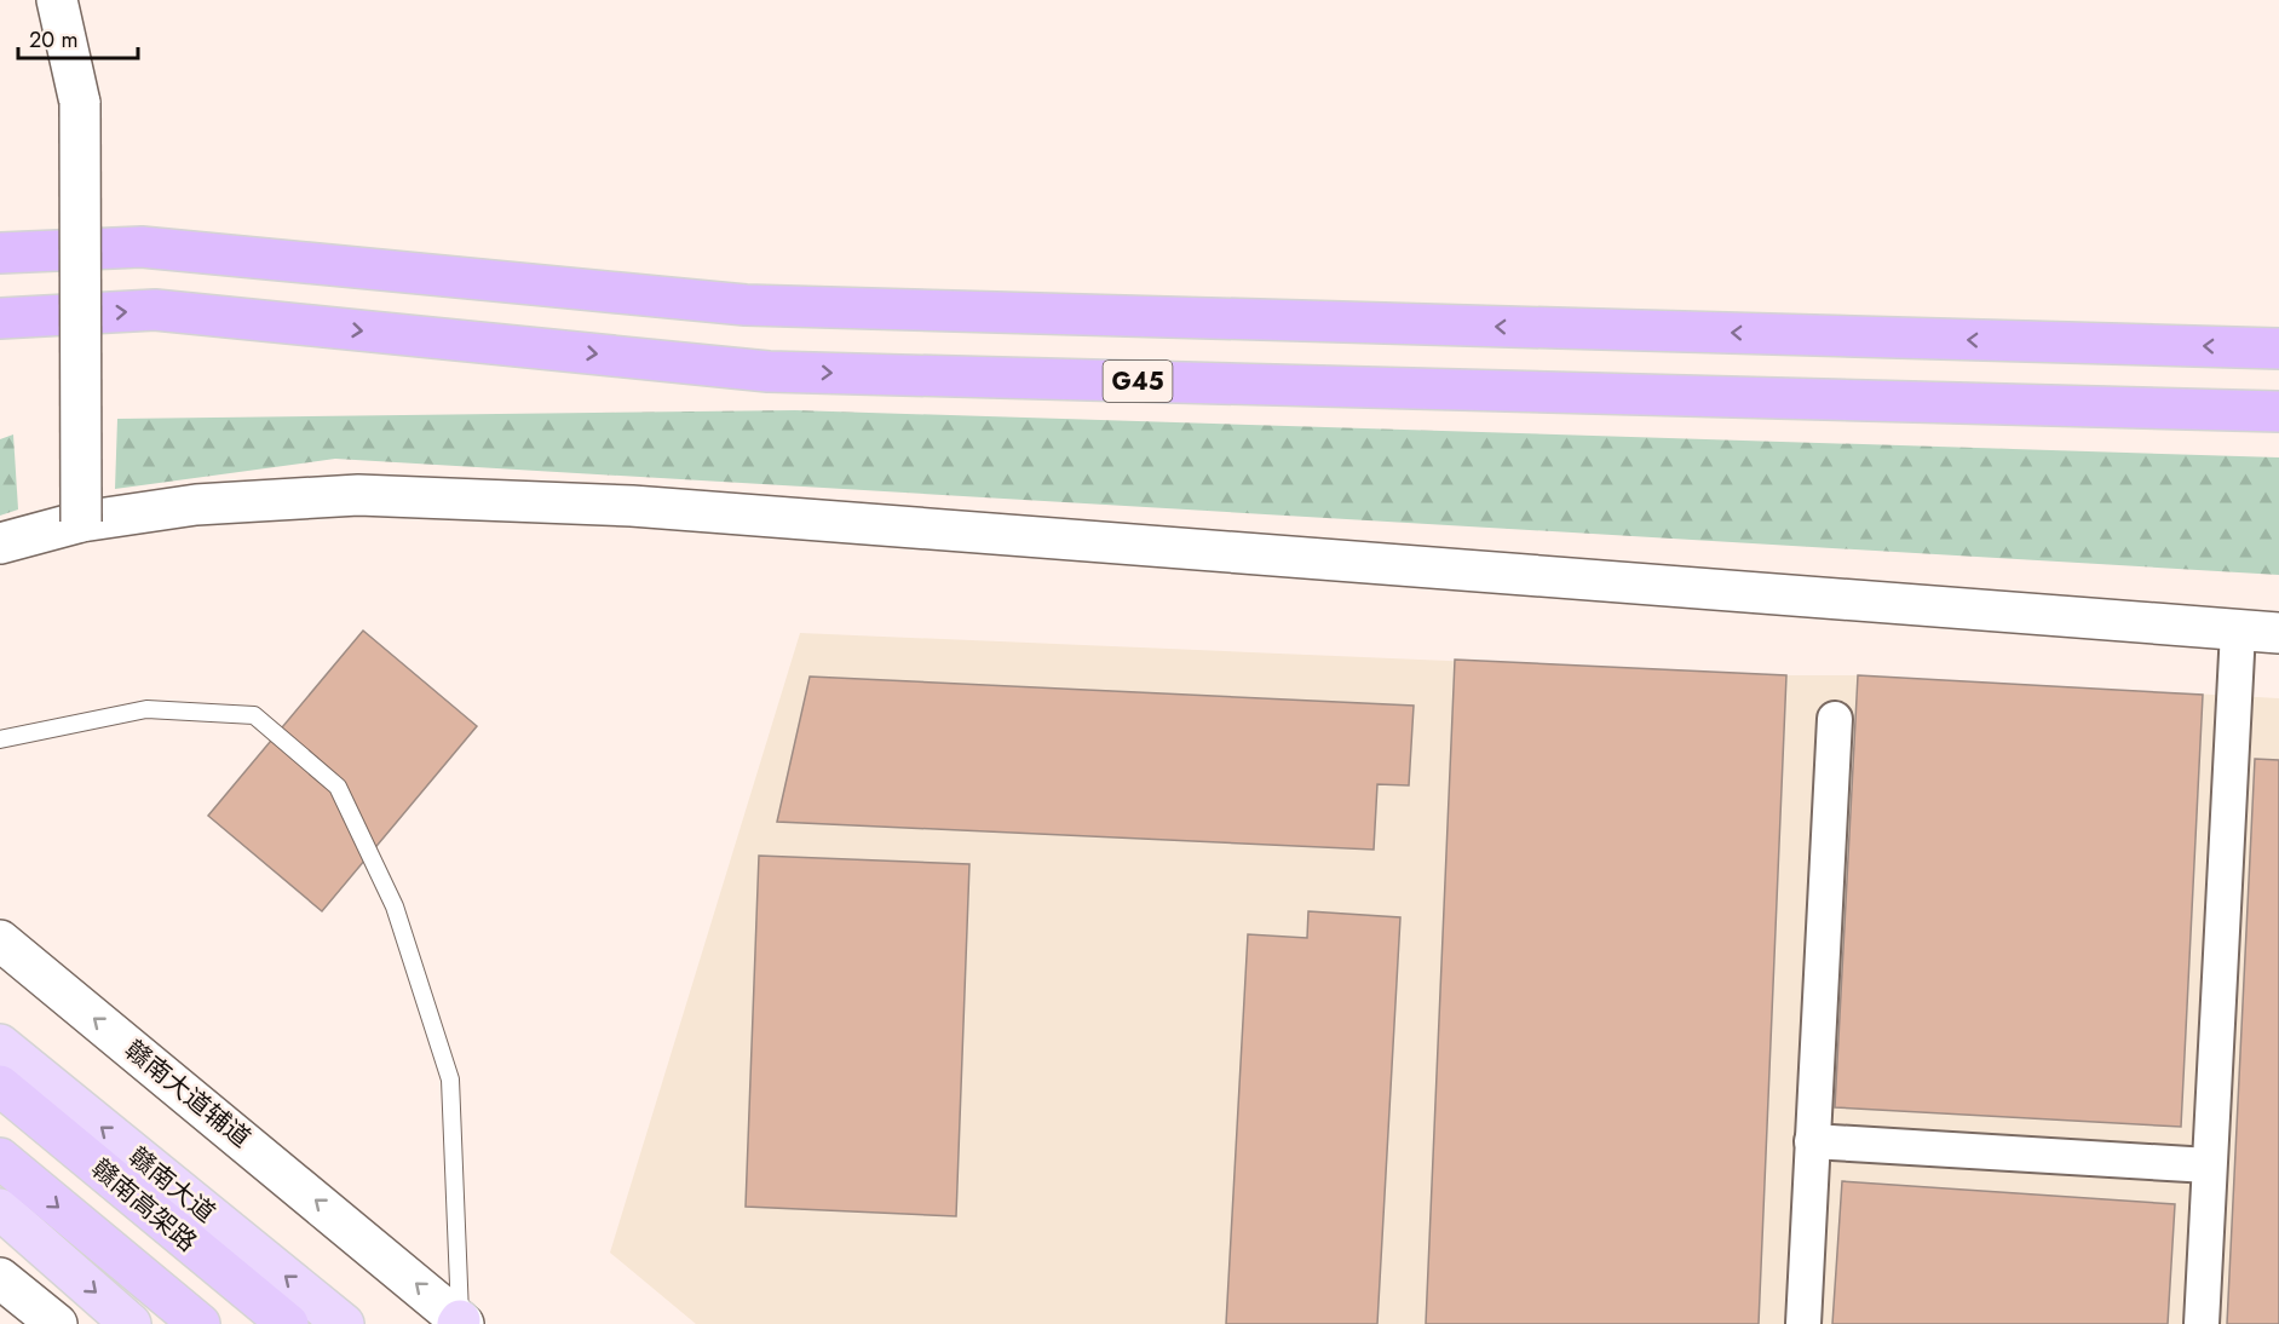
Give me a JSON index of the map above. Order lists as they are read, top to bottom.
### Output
{
  "streets": {
    "highway": ["G45", "赣南高架路"],
    "main road": ["赣南大道"],
    "street": ["赣南大道辅道"]
  },
  "one_way": ["赣南大道辅道"],
  "scale_bar": "20 m"
}
